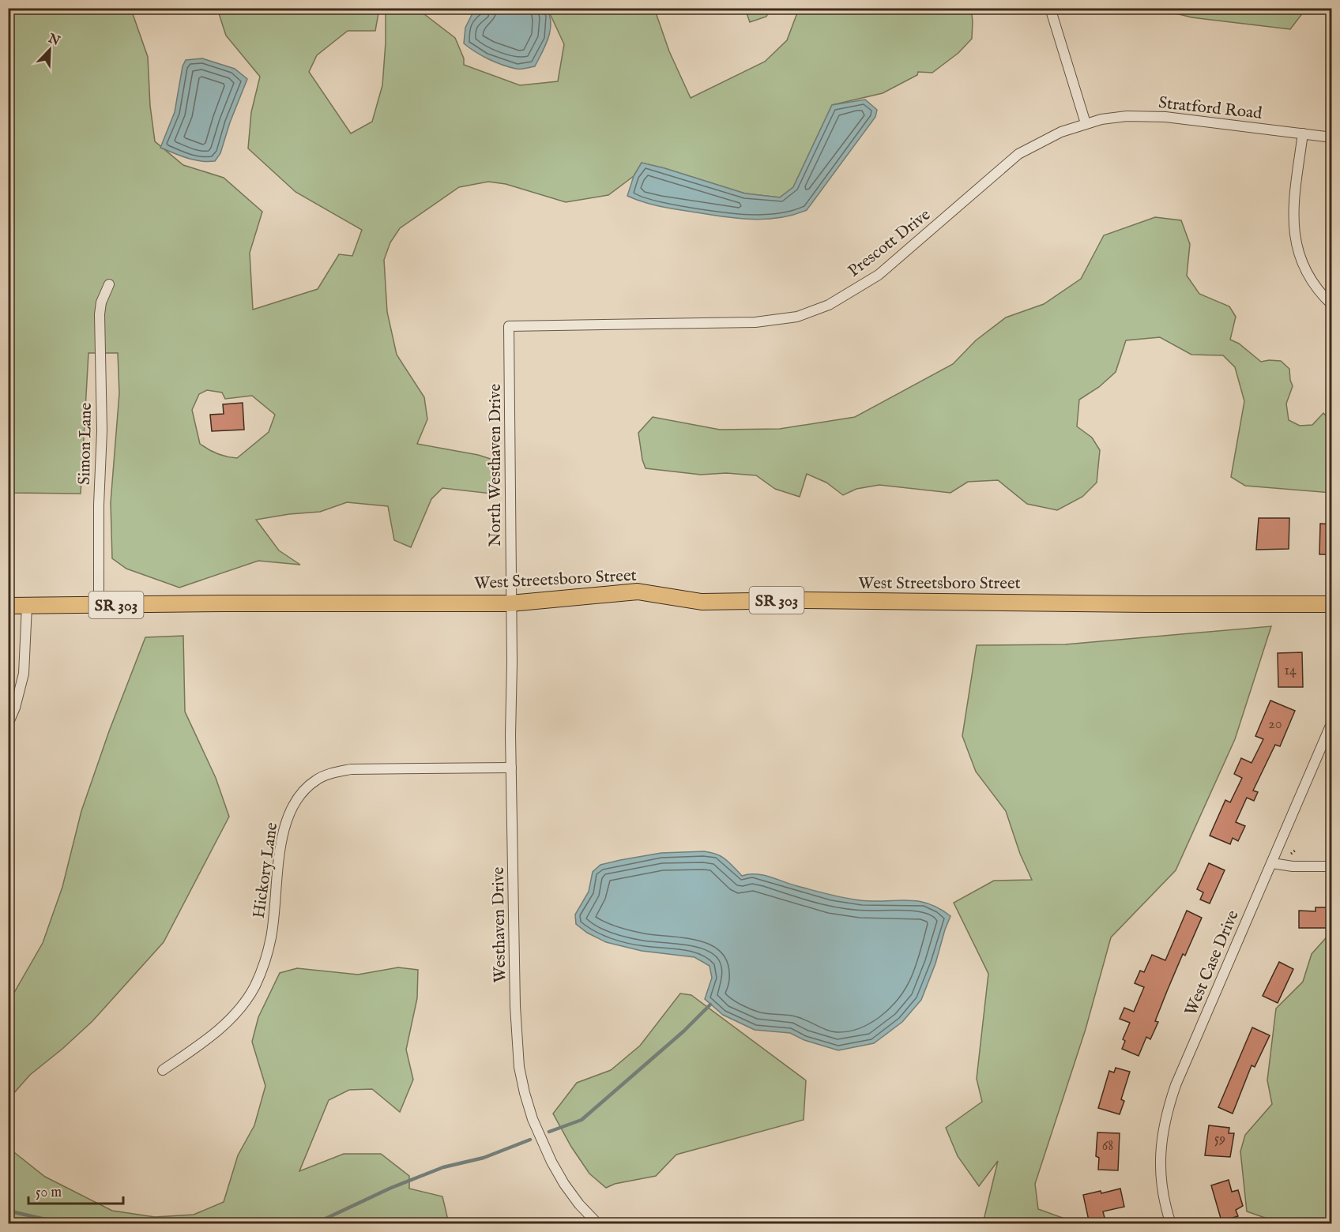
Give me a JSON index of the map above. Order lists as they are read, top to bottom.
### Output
{
  "streets": {
    "main road": ["West Streetsboro Street", "SR 303"],
    "street": [
      "Stratford Road",
      "Prescott Drive",
      "Simon Lane",
      "North Westhaven Drive",
      "Hickory Lane",
      "Westhaven Drive",
      "West Case Drive"
    ]
  },
  "crossings": [
    ["Stratford Road", "Prescott Drive"],
    ["Prescott Drive", "North Westhaven Drive"],
    ["Simon Lane", "West Streetsboro Street"],
    ["North Westhaven Drive", "West Streetsboro Street"],
    ["North Westhaven Drive", "Westhaven Drive"],
    ["West Streetsboro Street", "Westhaven Drive"],
    ["Hickory Lane", "Westhaven Drive"]
  ],
  "house_numbers": [
    "14",
    "20",
    "59",
    "68"
  ],
  "scale_bar": "50 m",
  "north": "top right"
}
